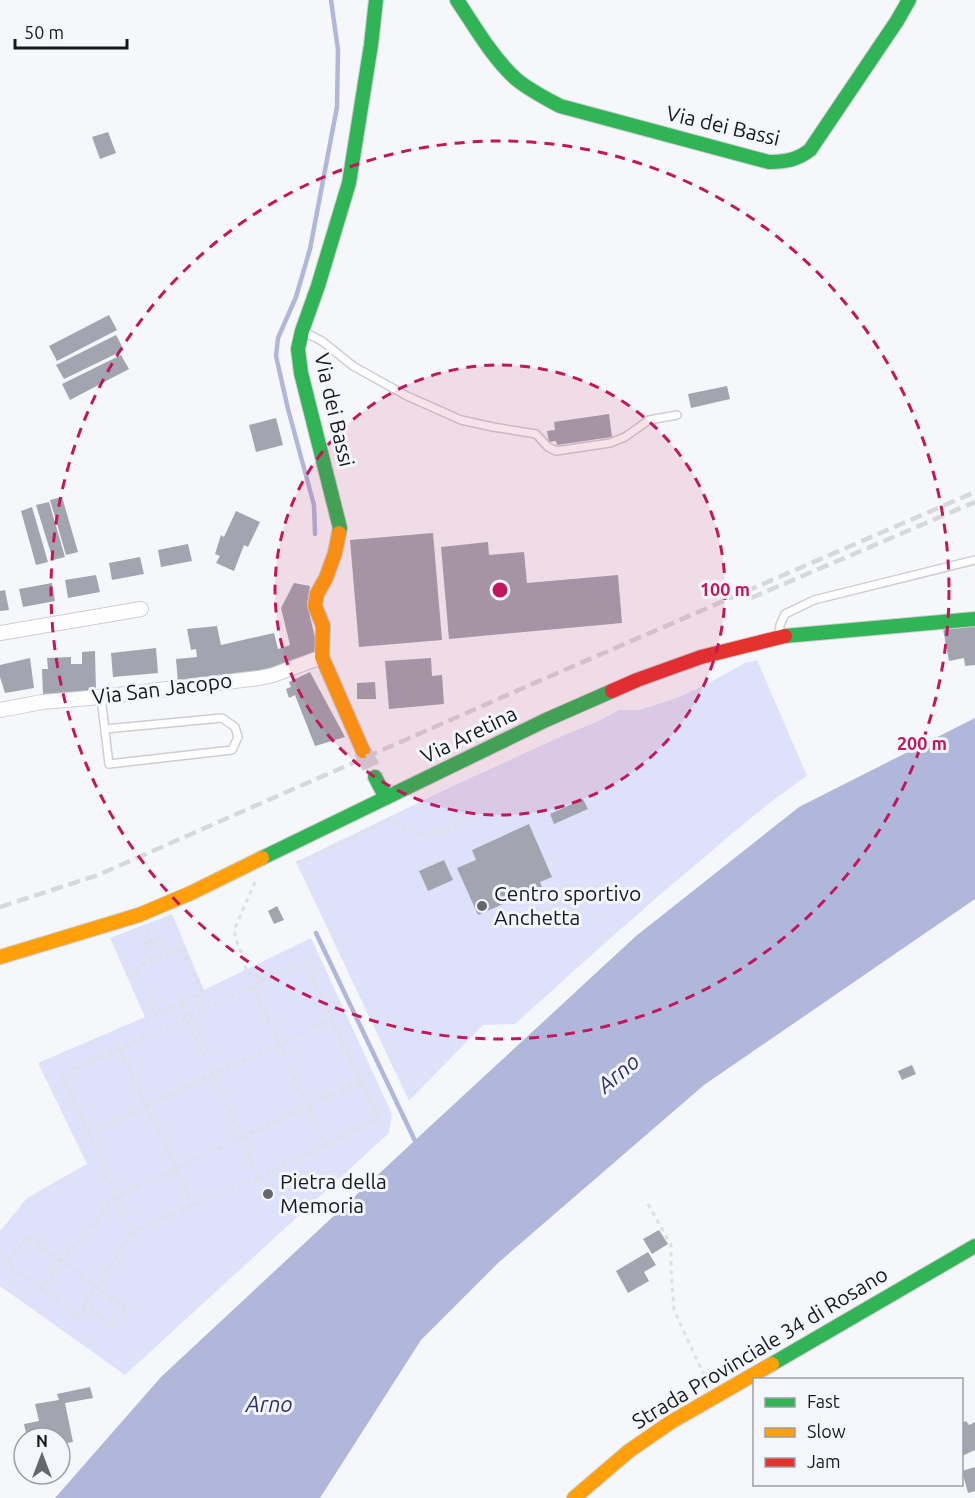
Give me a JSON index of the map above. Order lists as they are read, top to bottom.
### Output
{
  "streets": {
    "main road": ["Via dei Bassi", "Via Aretina", "Strada Provinciale 34 di Rosano"],
    "street": ["Via San Jacopo"]
  },
  "crossings": [
    ["Via dei Bassi", "Via San Jacopo"]
  ],
  "water": ["Arno"],
  "places": ["Centro sportivo Anchetta", "Pietra della Memoria"],
  "legend": ["Fast", "Slow", "Jam"],
  "scale_bar": "50 m",
  "north": "top",
  "rings": ["100 m", "200 m"]
}
